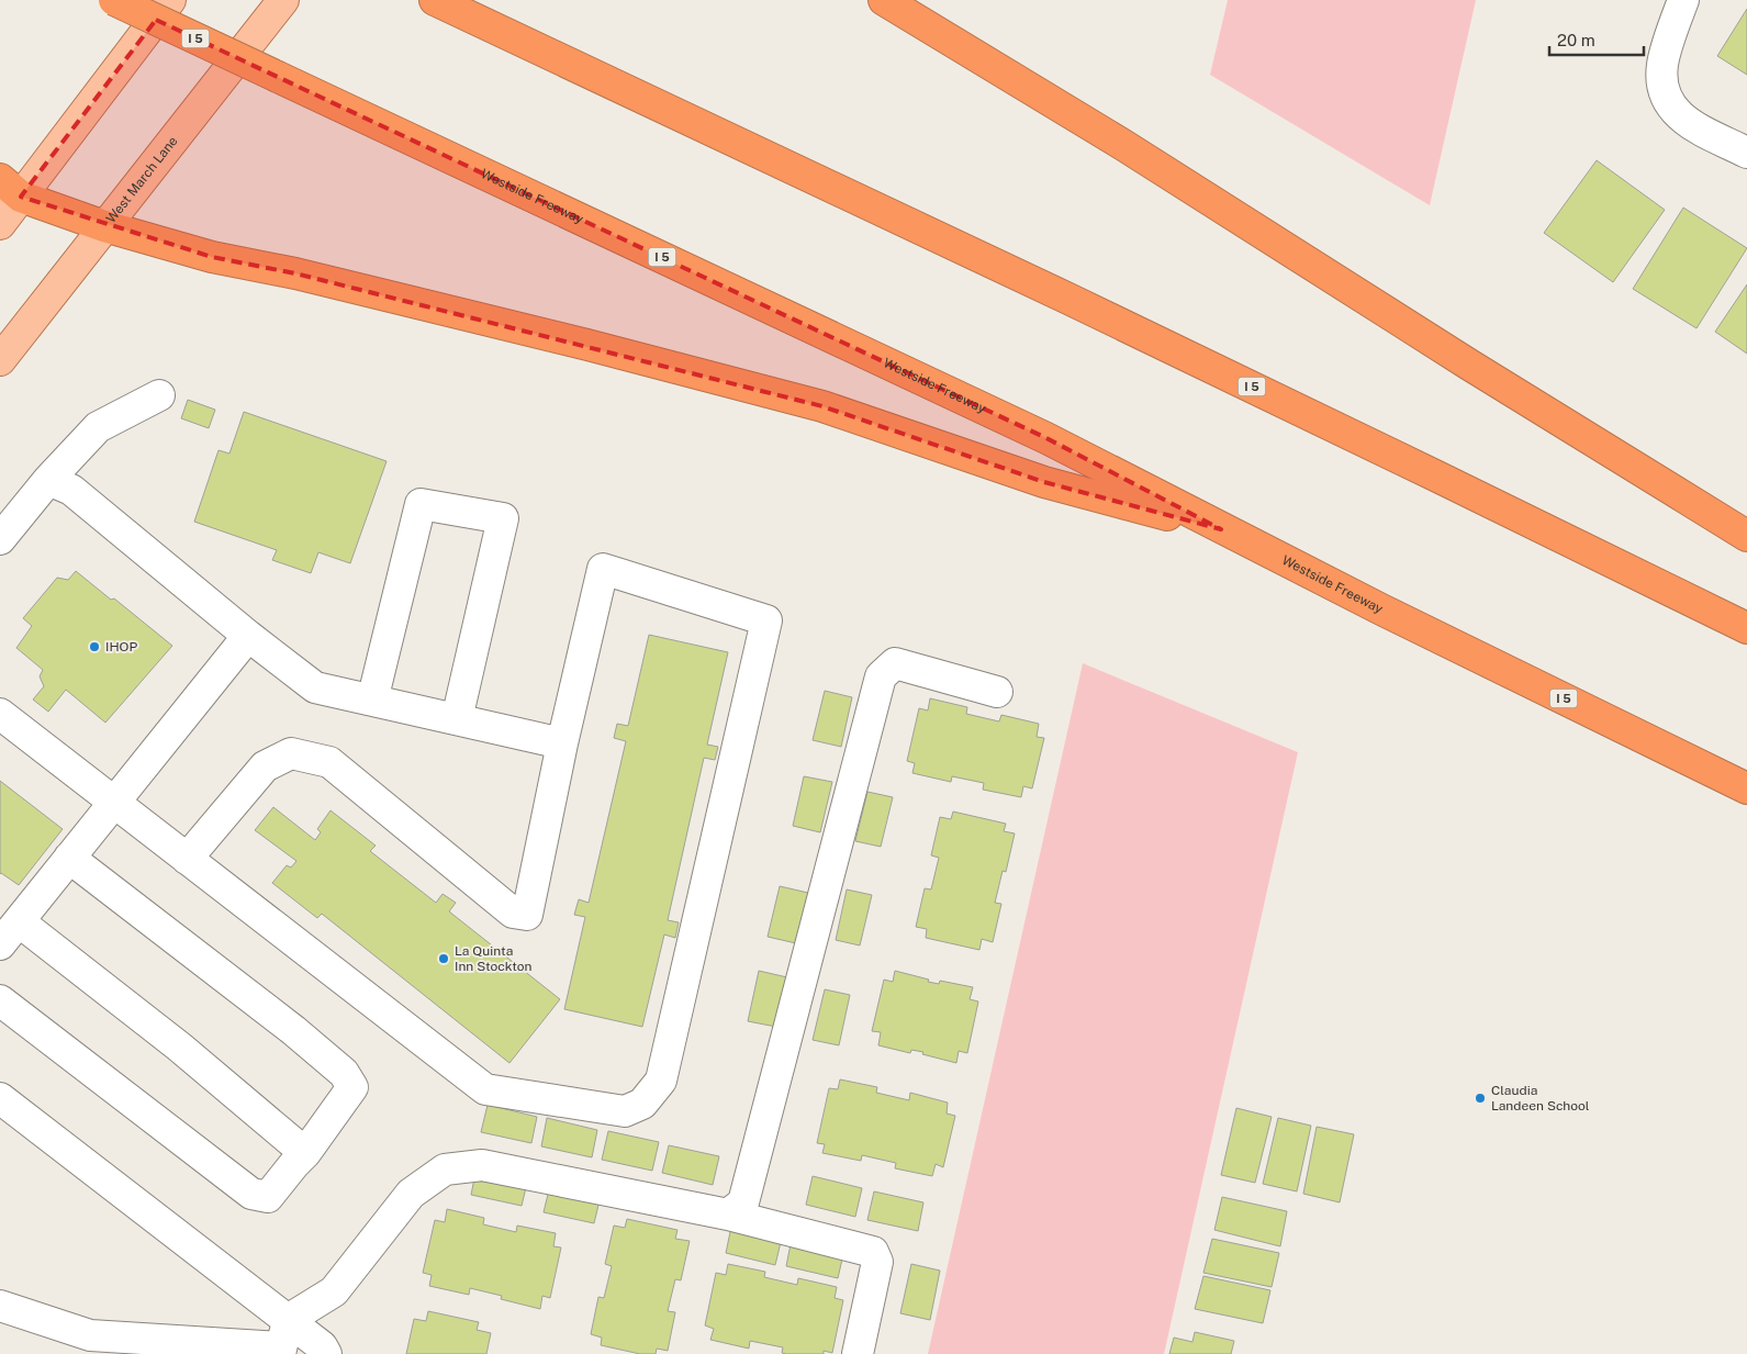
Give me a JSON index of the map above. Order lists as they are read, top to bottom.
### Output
{
  "streets": {
    "highway": ["I 5", "Westside Freeway"],
    "main road": ["West March Lane"]
  },
  "places": ["IHOP", "La Quinta Inn Stockton", "Claudia Landeen School"],
  "scale_bar": "20 m"
}
